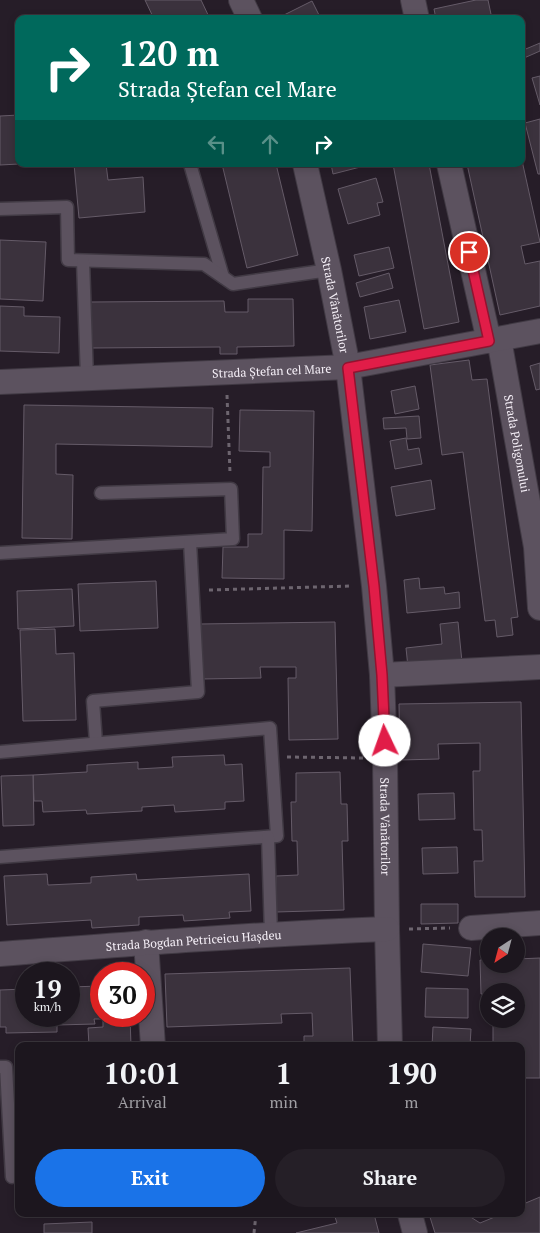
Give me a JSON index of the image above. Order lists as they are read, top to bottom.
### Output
{
  "streets": {
    "street": [
      "Strada Vânătorilor",
      "Strada Ștefan cel Mare",
      "Strada Poligonului",
      "Strada Bogdan Petriceicu Hașdeu"
    ]
  },
  "crossings": [
    ["Strada Vânătorilor", "Strada Ștefan cel Mare"],
    ["Strada Vânătorilor", "Strada Bogdan Petriceicu Hașdeu"],
    ["Strada Ștefan cel Mare", "Strada Poligonului"]
  ],
  "north": "bottom left",
  "page": {
    "turn": ["120 m", "Strada Ștefan cel Mare"],
    "speed": "19 km/h",
    "limit": "30",
    "eta": [
      "10:01",
      "Arrival",
      "1",
      "min",
      "190",
      "m"
    ],
    "buttons": ["Exit", "Share"]
  }
}
